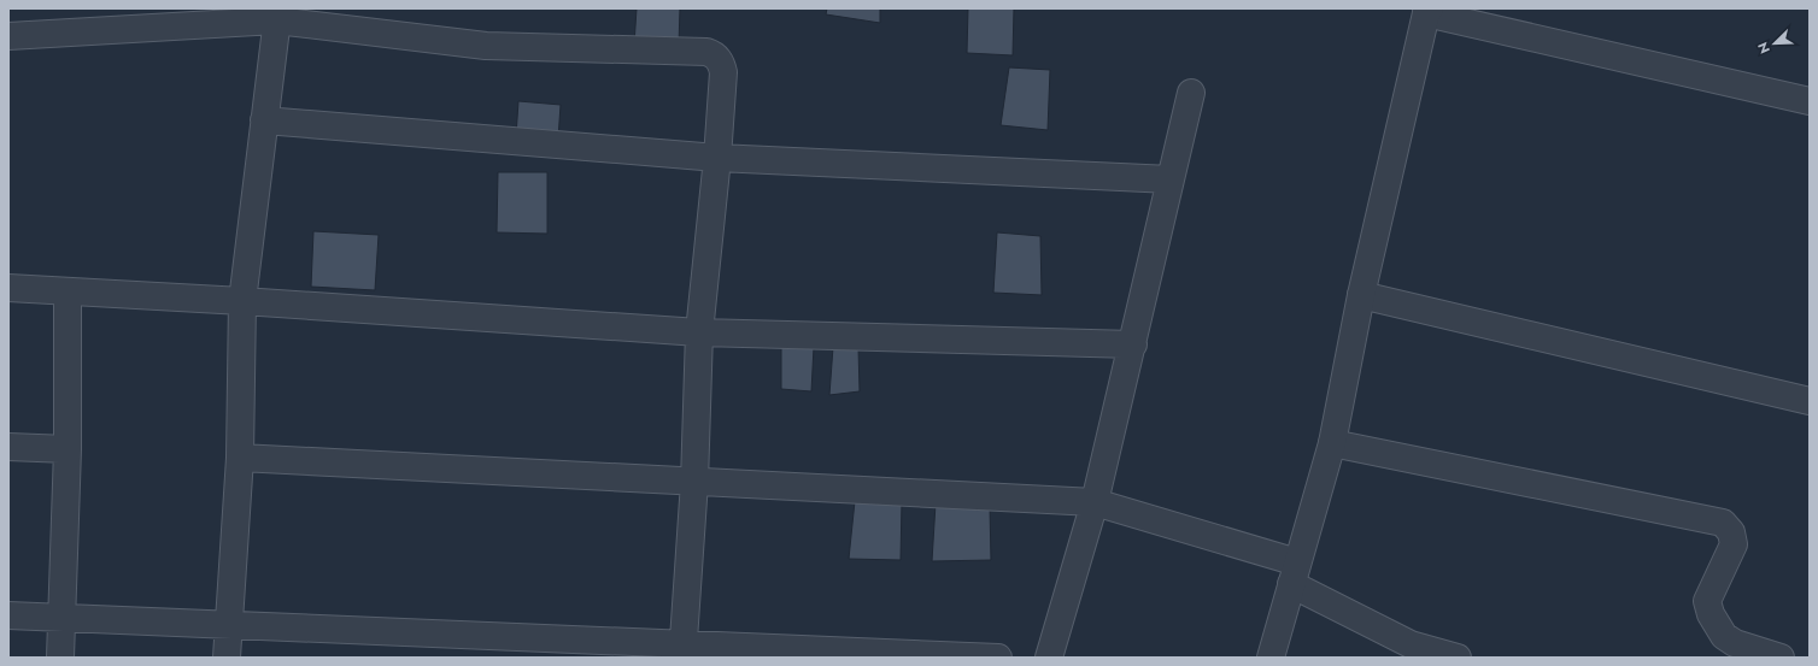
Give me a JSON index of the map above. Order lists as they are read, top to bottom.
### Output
{
  "north": "bottom left"
}
